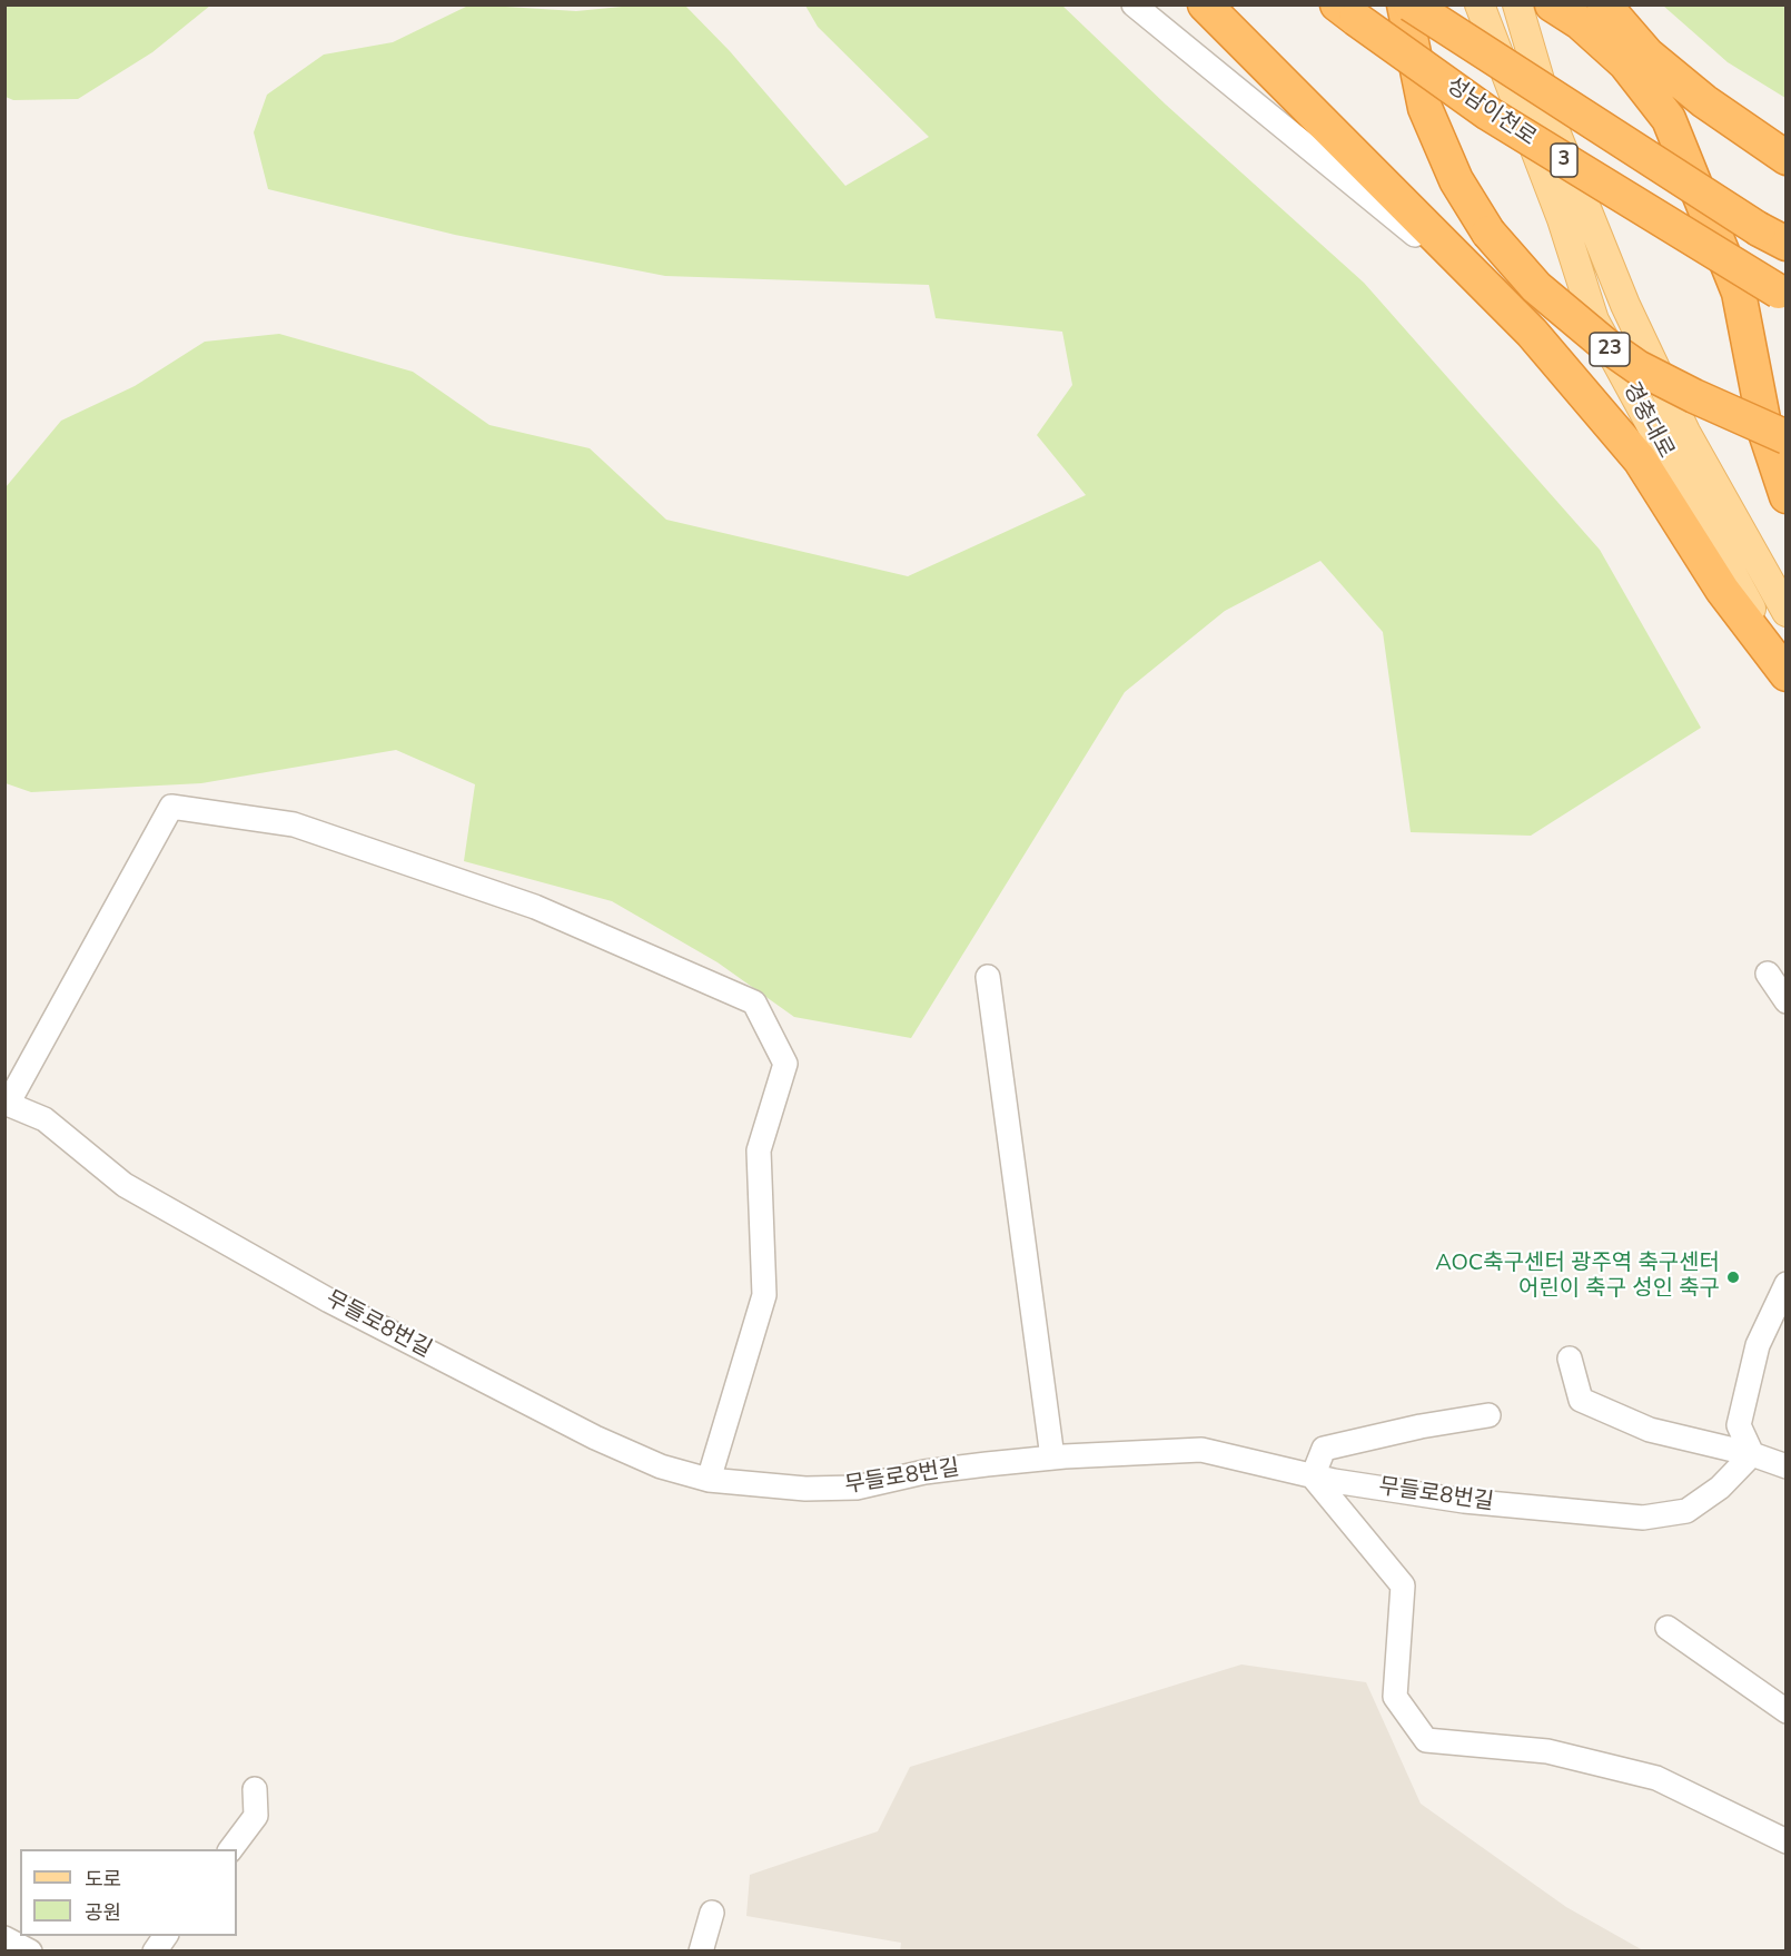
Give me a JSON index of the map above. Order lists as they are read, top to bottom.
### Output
{
  "streets": {
    "highway": ["성남이천로", "3"],
    "main road": ["23", "경충대로"],
    "street": ["무들로8번길"]
  },
  "places": ["AOC축구센터 광주역 축구센터 어린이 축구 성인 축구"],
  "legend": ["도로", "공원"]
}
